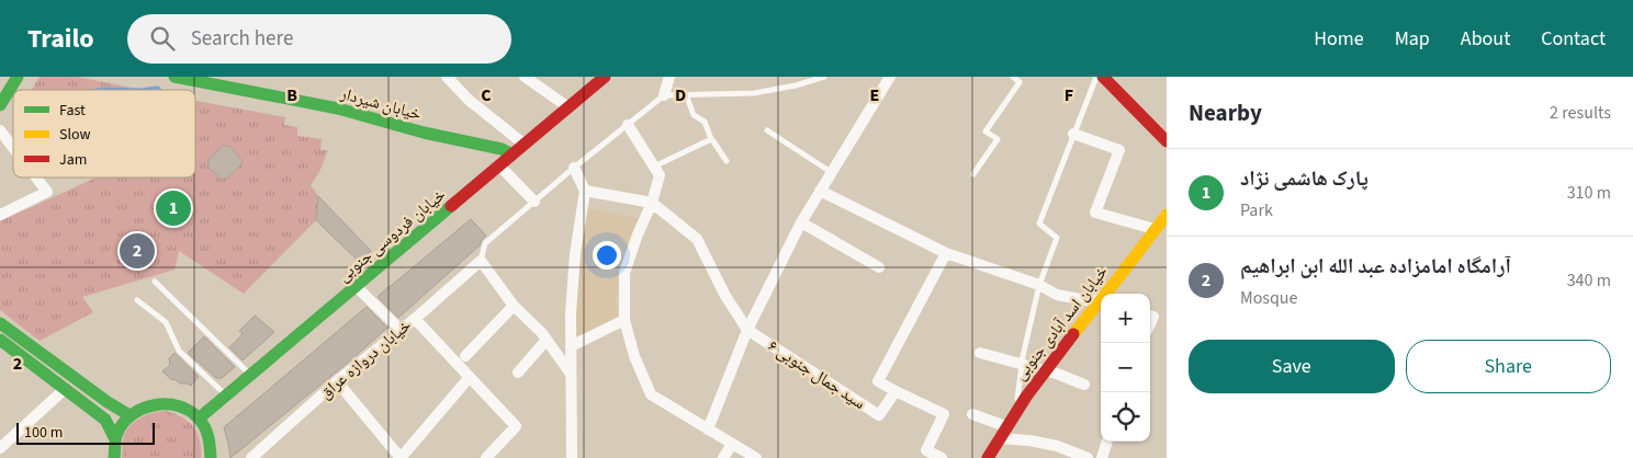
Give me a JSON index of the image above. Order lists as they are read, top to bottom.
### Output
{
  "streets": {
    "main road": ["خیابان شیردار", "خیابان فردوسی جنوبی", "خیابان اسد آبادی جنوبی"],
    "street": ["خیابان دروازه عراق", "سید جمال جنوبی ۶"]
  },
  "crossings": [
    ["خیابان شیردار", "خیابان فردوسی جنوبی"]
  ],
  "legend": ["Fast", "Slow", "Jam"],
  "scale_bar": "100 m",
  "page": {
    "header": "Trailo",
    "search": "Search here",
    "nav": [
      "Home",
      "Map",
      "About",
      "Contact"
    ],
    "heading": ["Nearby", "2 results"],
    "list": [
      {
        "mark": "1",
        "name": "پارک هاشمی نژاد",
        "note": "Park",
        "value": "310 m"
      },
      {
        "mark": "2",
        "name": "آرامگاه امامزاده عبد الله ابن ابراهیم",
        "note": "Mosque",
        "value": "340 m"
      }
    ],
    "pins": ["1", "2"],
    "map_buttons": ["+", "−"],
    "buttons": ["Save", "Share"],
    "scale": "100 m"
  },
  "grid": {
    "columns": [
      "B",
      "C",
      "D",
      "E",
      "F"
    ],
    "rows": ["2"]
  }
}
